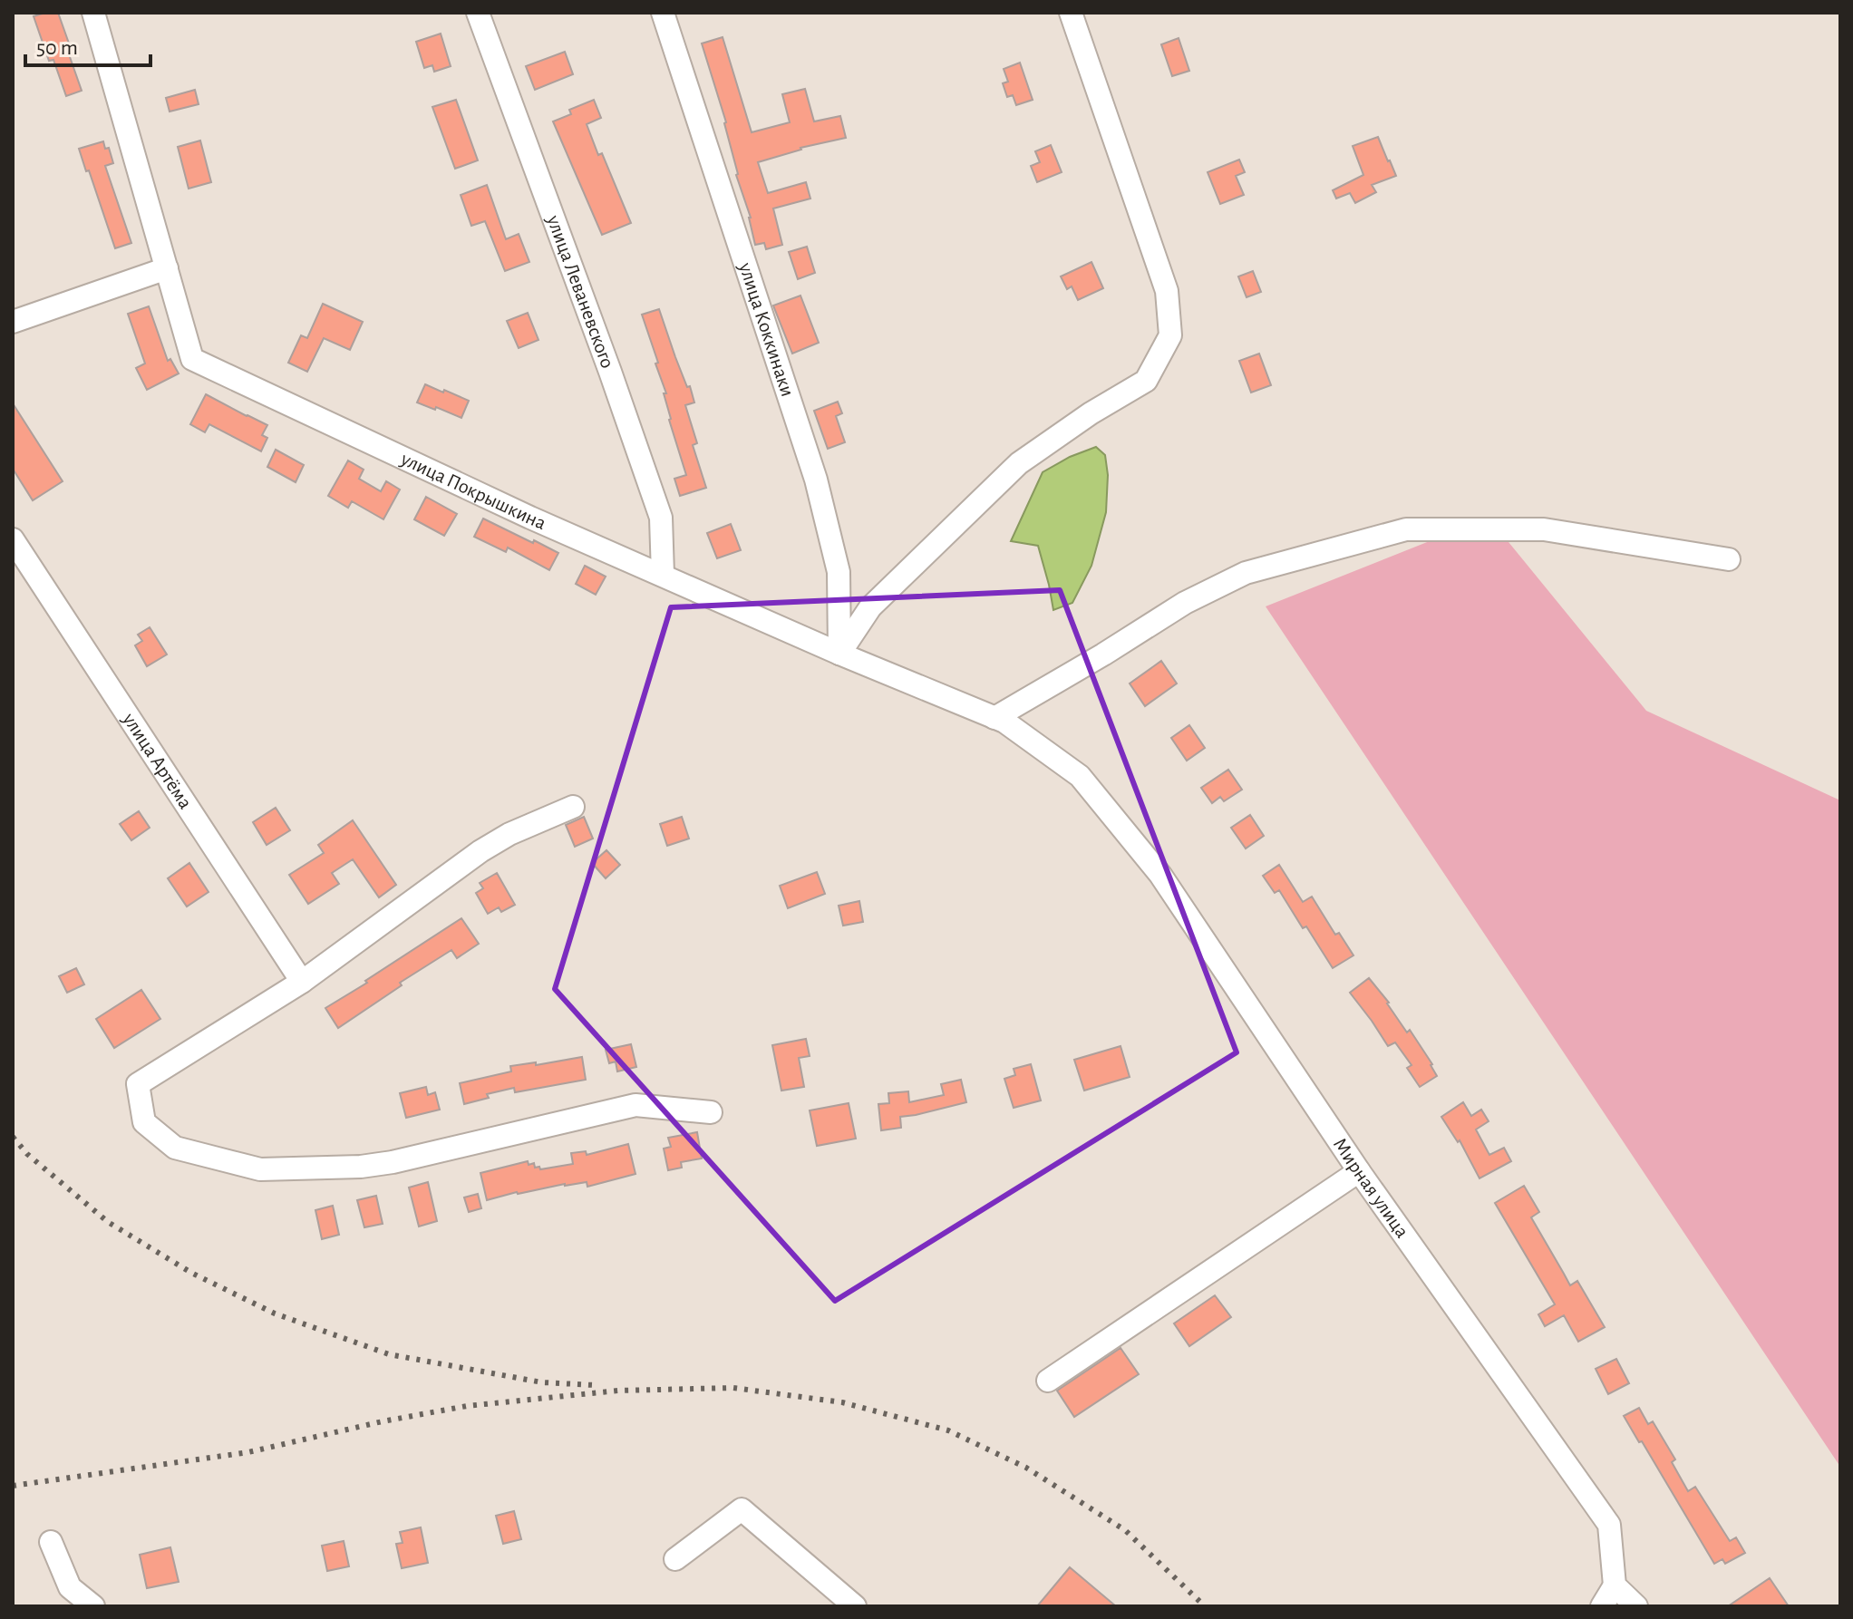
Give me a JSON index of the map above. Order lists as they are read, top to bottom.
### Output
{
  "streets": {
    "street": [
      "улица Леваневского",
      "улица Коккинаки",
      "улица Покрышкина",
      "улица Артёма",
      "Мирная улица"
    ]
  },
  "crossings": [
    ["улица Леваневского", "улица Покрышкина"],
    ["улица Коккинаки", "улица Покрышкина"],
    ["улица Покрышкина", "Мирная улица"]
  ],
  "scale_bar": "50 m"
}
